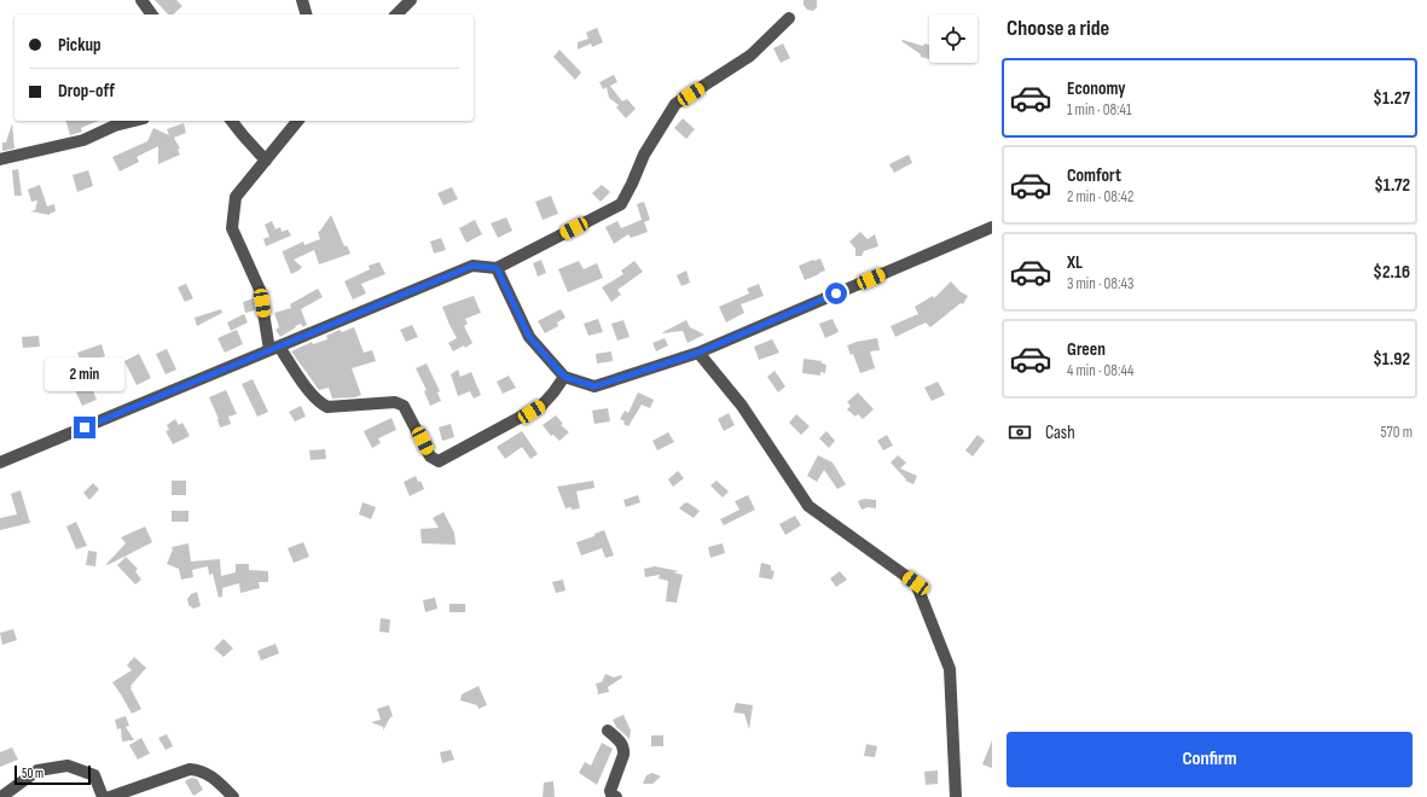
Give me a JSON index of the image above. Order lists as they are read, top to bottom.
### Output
{
  "scale_bar": "50 m",
  "page": {
    "heading": "Choose a ride",
    "banner": ["Pickup", "Drop-off"],
    "list": [
      {
        "name": "Economy",
        "note": "1 min · 08:41",
        "value": "$1.27"
      },
      {
        "name": "Comfort",
        "note": "2 min · 08:42",
        "value": "$1.72"
      },
      {
        "name": "XL",
        "note": "3 min · 08:43",
        "value": "$2.16"
      },
      {
        "name": "Green",
        "note": "4 min · 08:44",
        "value": "$1.92"
      }
    ],
    "bubble": "2 min",
    "pay": ["Cash", "570 m"],
    "buttons": "Confirm",
    "scale": "50 m"
  }
}
